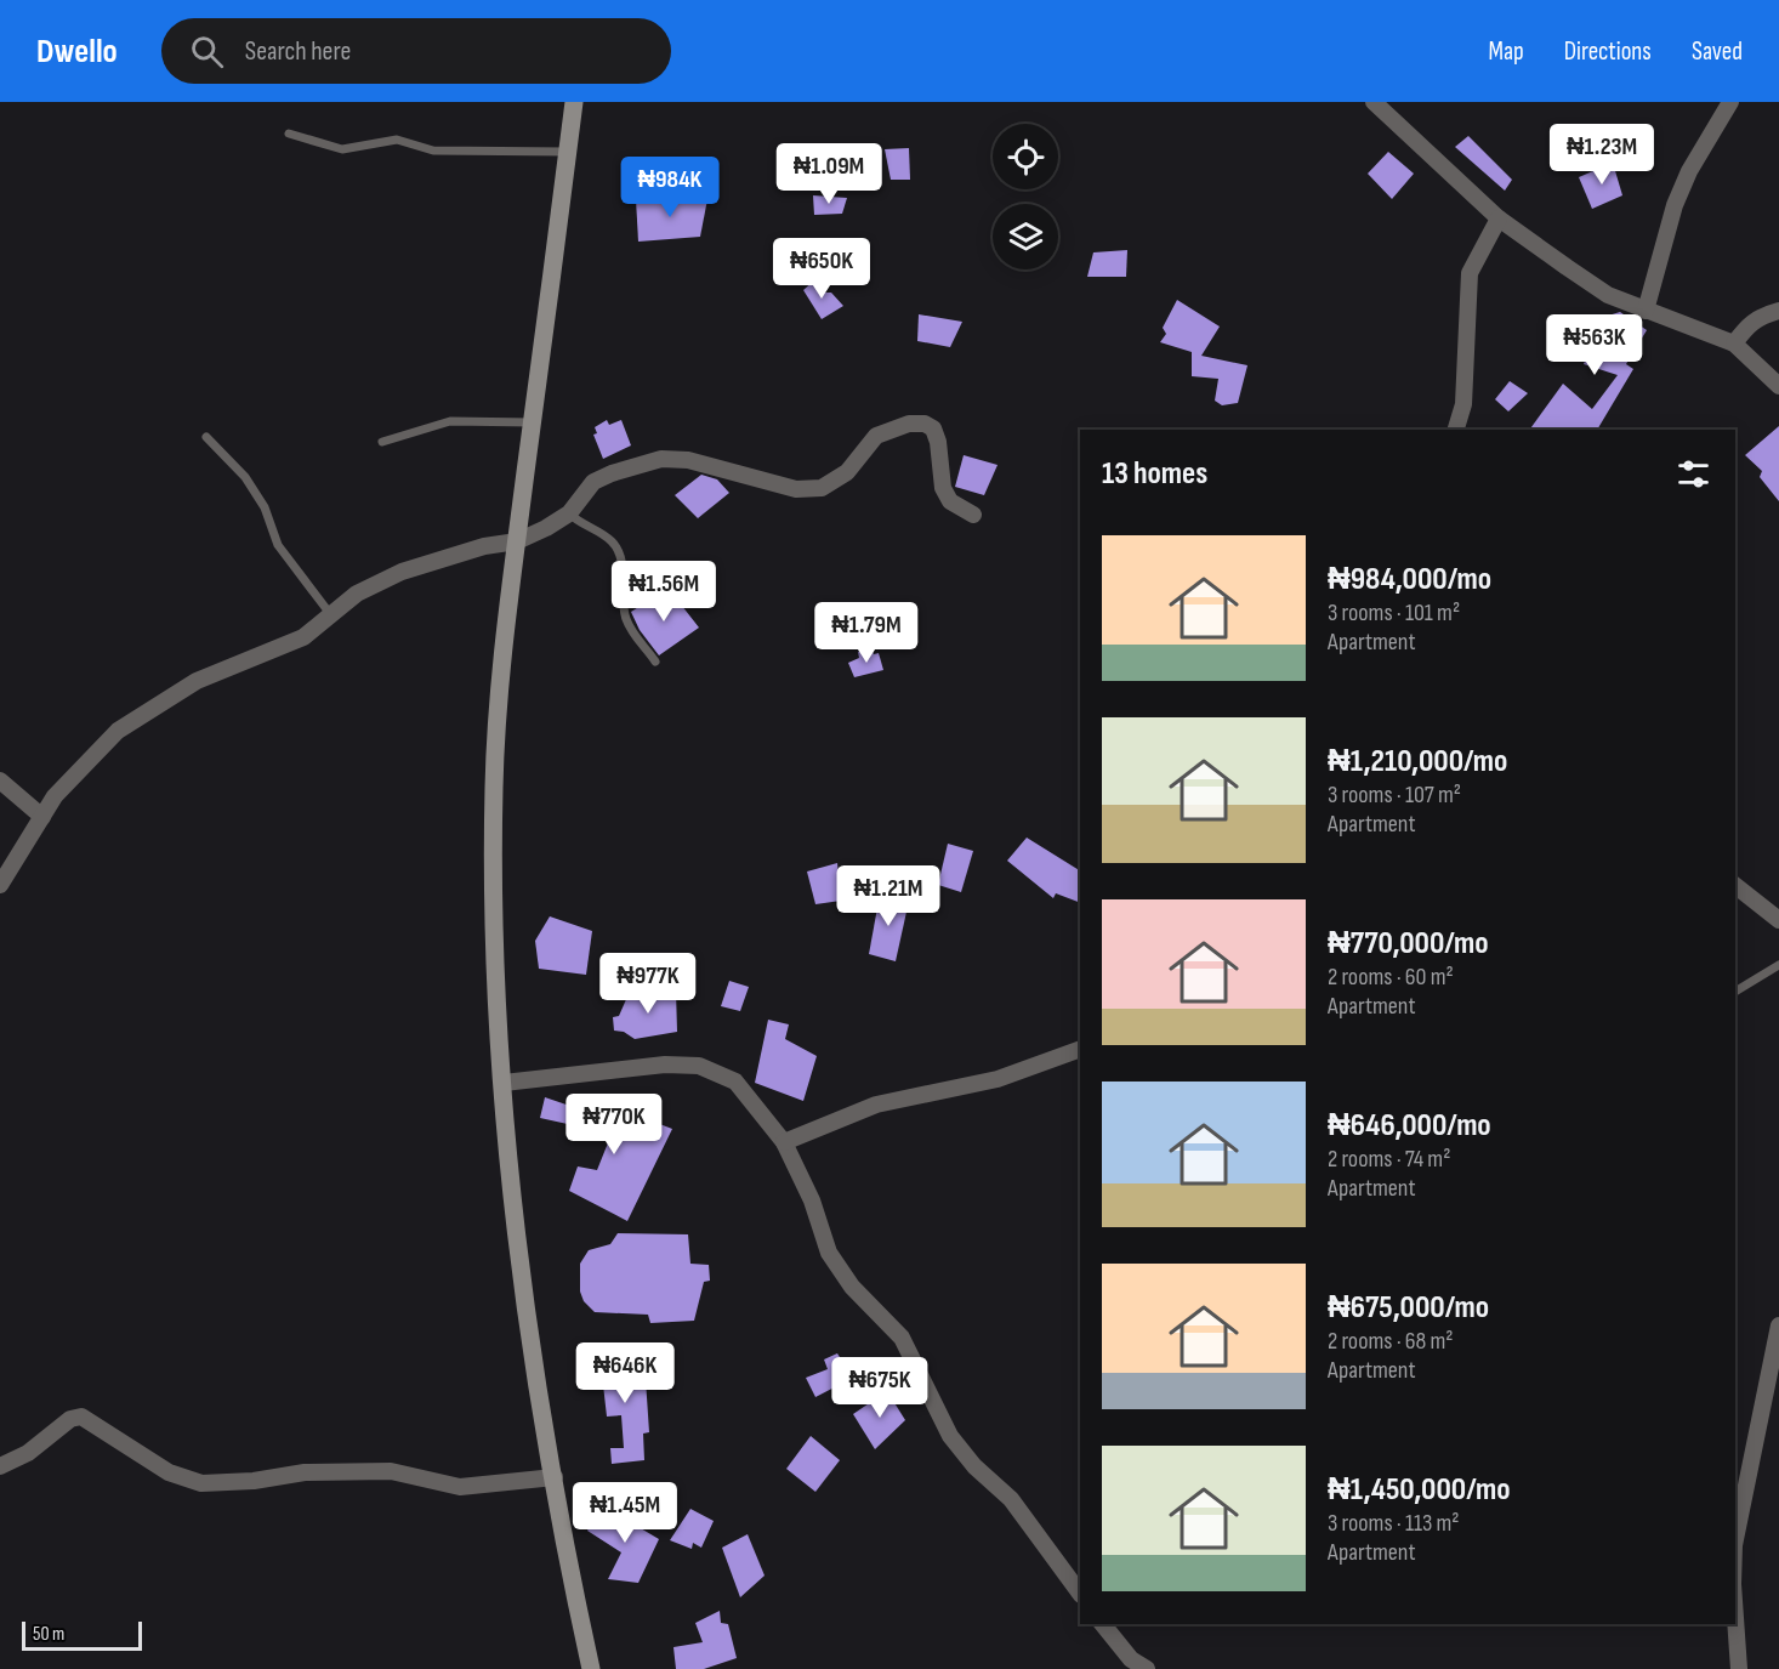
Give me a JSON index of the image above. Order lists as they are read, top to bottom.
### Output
{
  "scale_bar": "50 m",
  "page": {
    "header": "Dwello",
    "search": "Search here",
    "nav": ["Map", "Directions", "Saved"],
    "price": [
      "₦1.23M",
      "₦1.09M",
      "₦984K",
      "₦650K",
      "₦563K",
      "₦1.56M",
      "₦1.79M",
      "₦1.21M",
      "₦977K",
      "₦770K",
      "₦646K",
      "₦675K",
      "₦1.45M"
    ],
    "heading": "13 homes",
    "list": [
      {
        "name": "₦984,000/mo",
        "note": "3 rooms · 101 m² · Apartment"
      },
      {
        "name": "₦1,210,000/mo",
        "note": "3 rooms · 107 m² · Apartment"
      },
      {
        "name": "₦770,000/mo",
        "note": "2 rooms · 60 m² · Apartment"
      },
      {
        "name": "₦646,000/mo",
        "note": "2 rooms · 74 m² · Apartment"
      },
      {
        "name": "₦675,000/mo",
        "note": "2 rooms · 68 m² · Apartment"
      },
      {
        "name": "₦1,450,000/mo",
        "note": "3 rooms · 113 m² · Apartment"
      }
    ],
    "scale": "50 m"
  }
}
